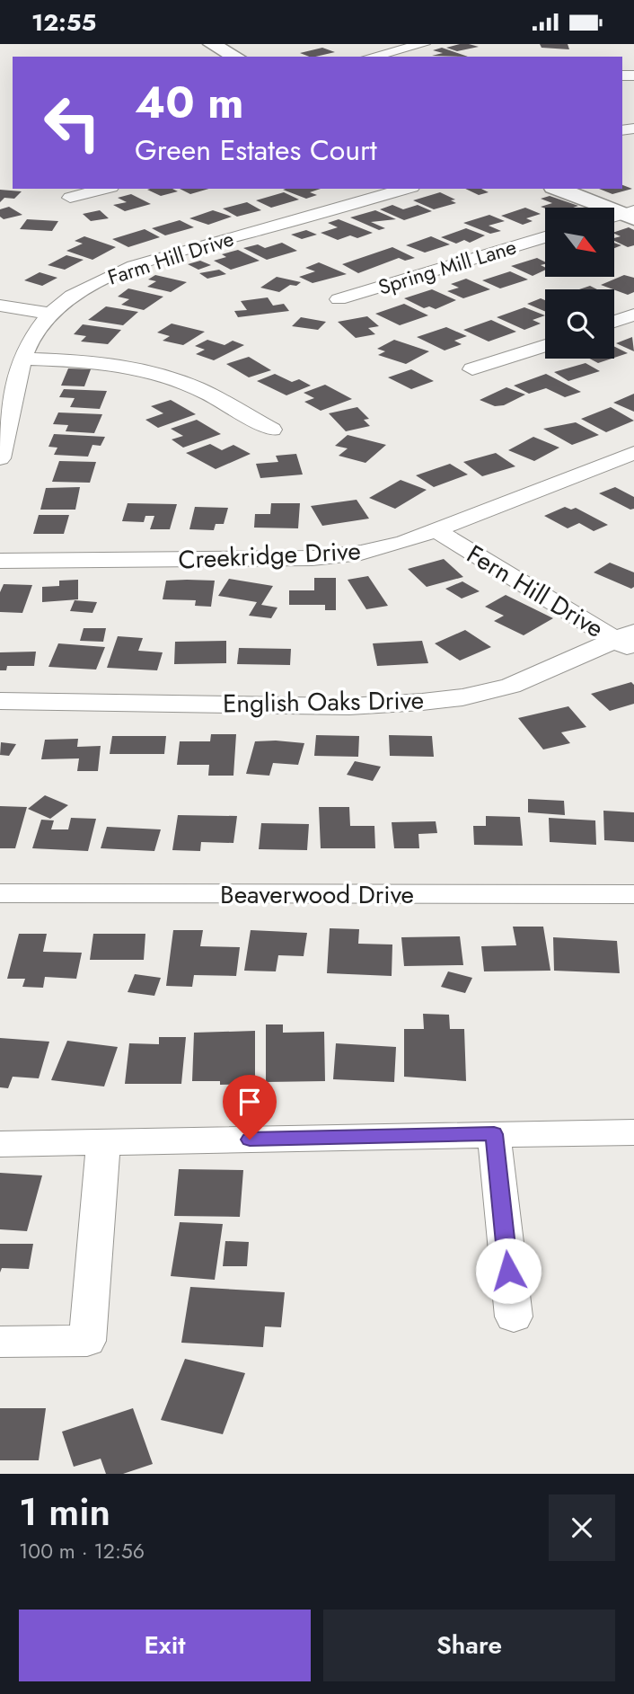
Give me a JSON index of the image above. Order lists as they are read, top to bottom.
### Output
{
  "streets": {
    "street": [
      "Farm Hill Drive",
      "Spring Mill Lane",
      "Creekridge Drive",
      "Fern Hill Drive",
      "English Oaks Drive",
      "Beaverwood Drive"
    ]
  },
  "crossings": [
    ["Creekridge Drive", "Fern Hill Drive"],
    ["Fern Hill Drive", "English Oaks Drive"]
  ],
  "north": "bottom right",
  "page": {
    "status": "12:55",
    "turn": ["40 m", "Green Estates Court"],
    "heading": ["1 min", "100 m · 12:56"],
    "buttons": ["Exit", "Share"]
  }
}
